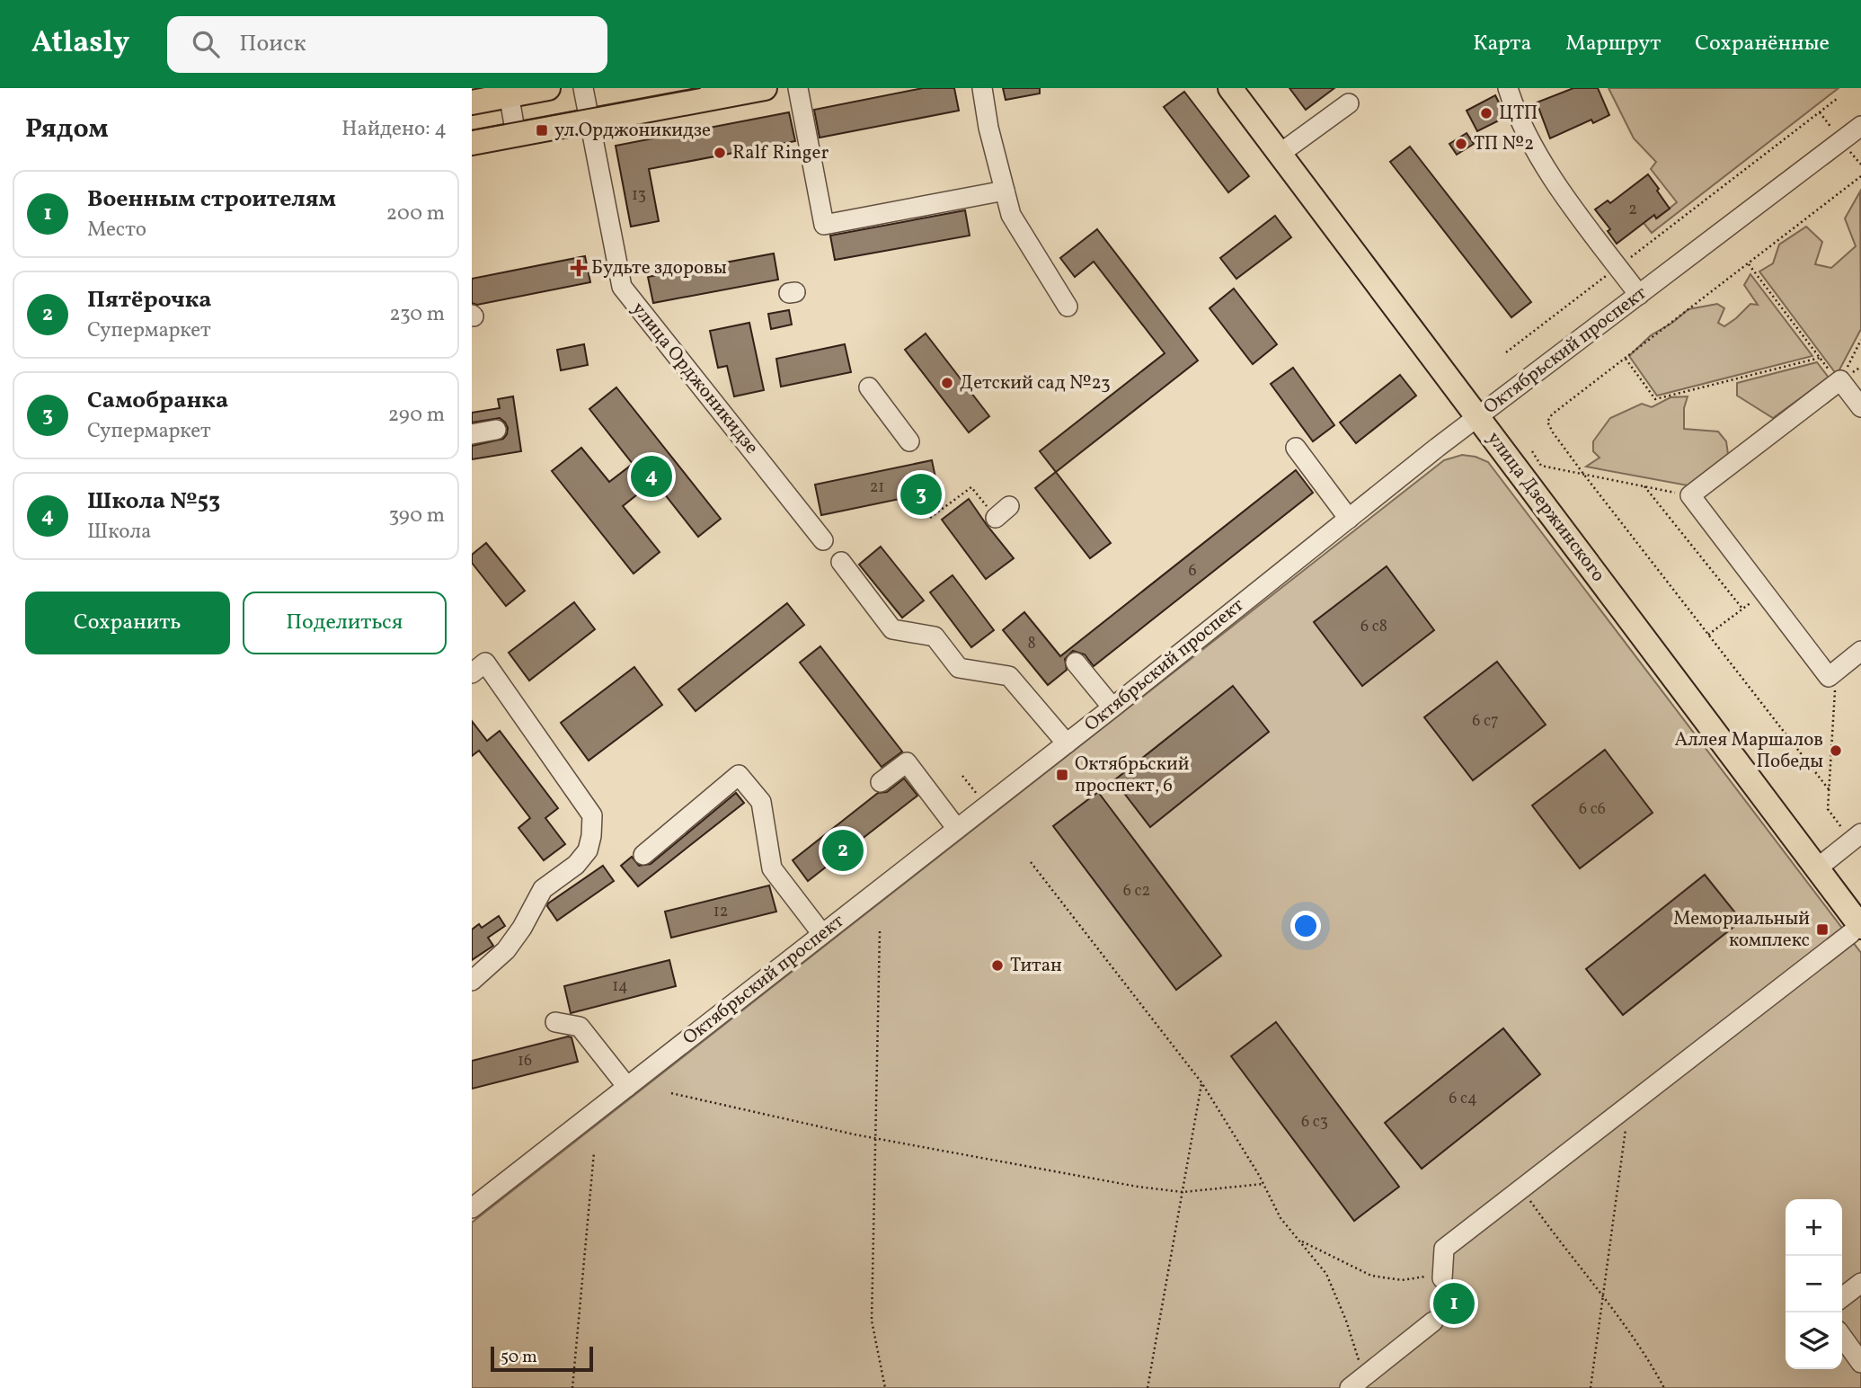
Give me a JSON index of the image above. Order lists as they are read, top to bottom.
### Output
{
  "streets": {
    "main road": ["улица Дзержинского"],
    "street": ["Октябрьский проспект", "улица Орджоникидзе"]
  },
  "crossings": [
    ["Октябрьский проспект", "улица Дзержинского"]
  ],
  "places": {
    "other": [
      "ЦТП",
      "ТП №2",
      "Ralf Ringer",
      "Детский сад №23",
      "Аллея Маршалов Победы",
      "Титан"
    ],
    "transit": ["ул.Орджоникидзе", "Октябрьский проспект, 6", "Мемориальный комплекс"],
    "health": ["Будьте здоровы"]
  },
  "house_numbers": [
    "13",
    "2",
    "21",
    "6",
    "6 с8",
    "8",
    "6 с7",
    "6 с6",
    "6 с2",
    "12",
    "14",
    "16",
    "6 с4",
    "6 с3"
  ],
  "scale_bar": "50 m",
  "page": {
    "header": "Atlasly",
    "search": "Поиск",
    "nav": ["Карта", "Маршрут", "Сохранённые"],
    "heading": ["Рядом", "Найдено: 4"],
    "list": [
      {
        "mark": "1",
        "name": "Военным строителям",
        "note": "Место",
        "value": "200 m"
      },
      {
        "mark": "2",
        "name": "Пятёрочка",
        "note": "Супермаркет",
        "value": "230 m"
      },
      {
        "mark": "3",
        "name": "Самобранка",
        "note": "Супермаркет",
        "value": "290 m"
      },
      {
        "mark": "4",
        "name": "Школа №53",
        "note": "Школа",
        "value": "390 m"
      }
    ],
    "pins": [
      "4",
      "3",
      "2",
      "1"
    ],
    "buttons": ["Сохранить", "Поделиться"],
    "map_buttons": ["+", "−"],
    "scale": "50 m"
  }
}
